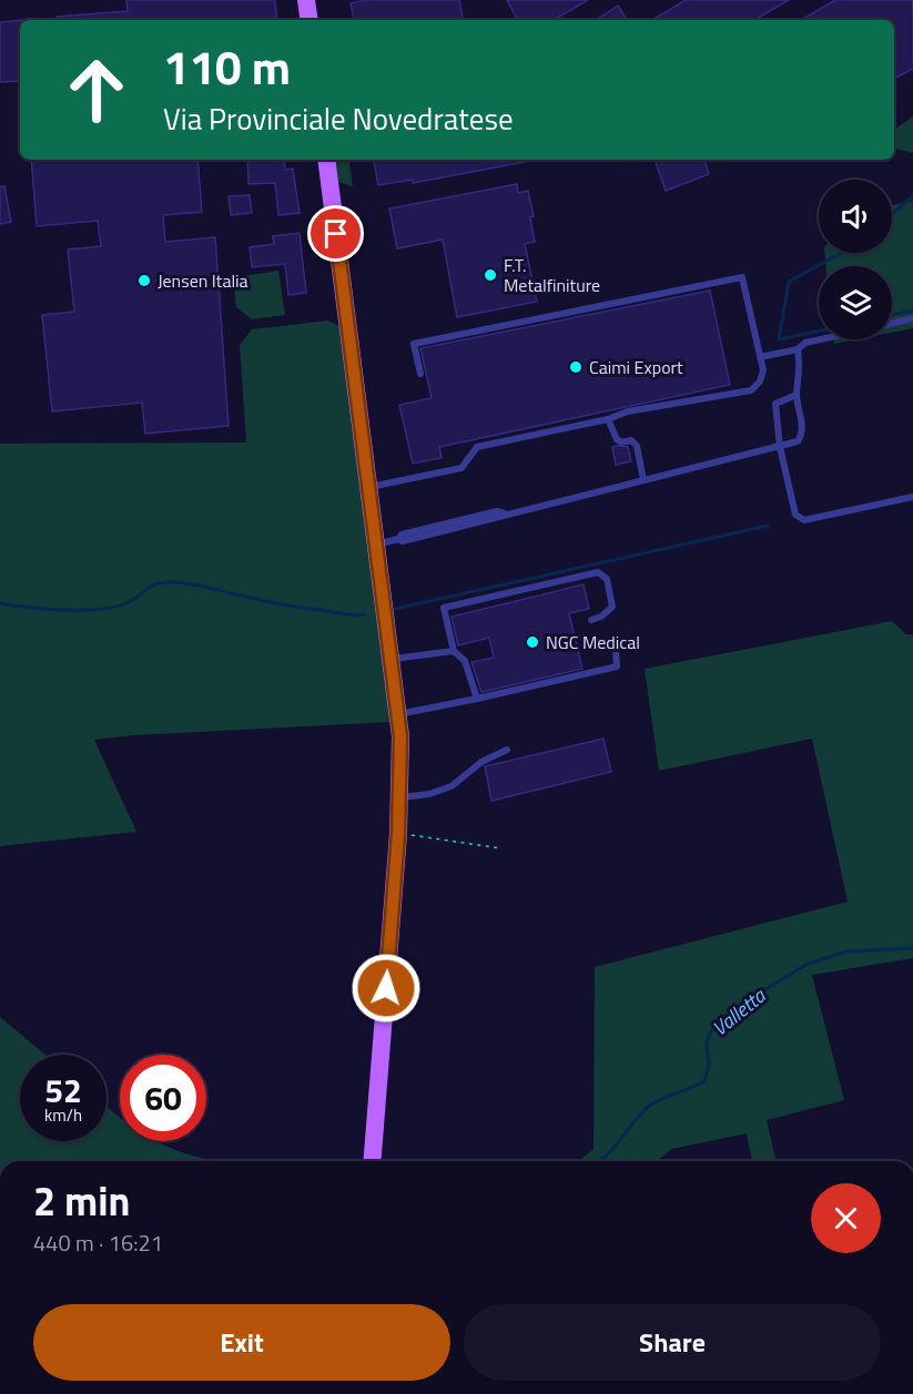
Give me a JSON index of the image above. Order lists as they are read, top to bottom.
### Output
{
  "water": ["Valletta"],
  "places": [
    "F.T. Metalfiniture",
    "Jensen Italia",
    "Caimi Export",
    "NGC Medical"
  ],
  "page": {
    "turn": ["110 m", "Via Provinciale Novedratese"],
    "speed": "52 km/h",
    "limit": "60",
    "heading": ["2 min", "440 m · 16:21"],
    "buttons": ["Exit", "Share"]
  }
}
